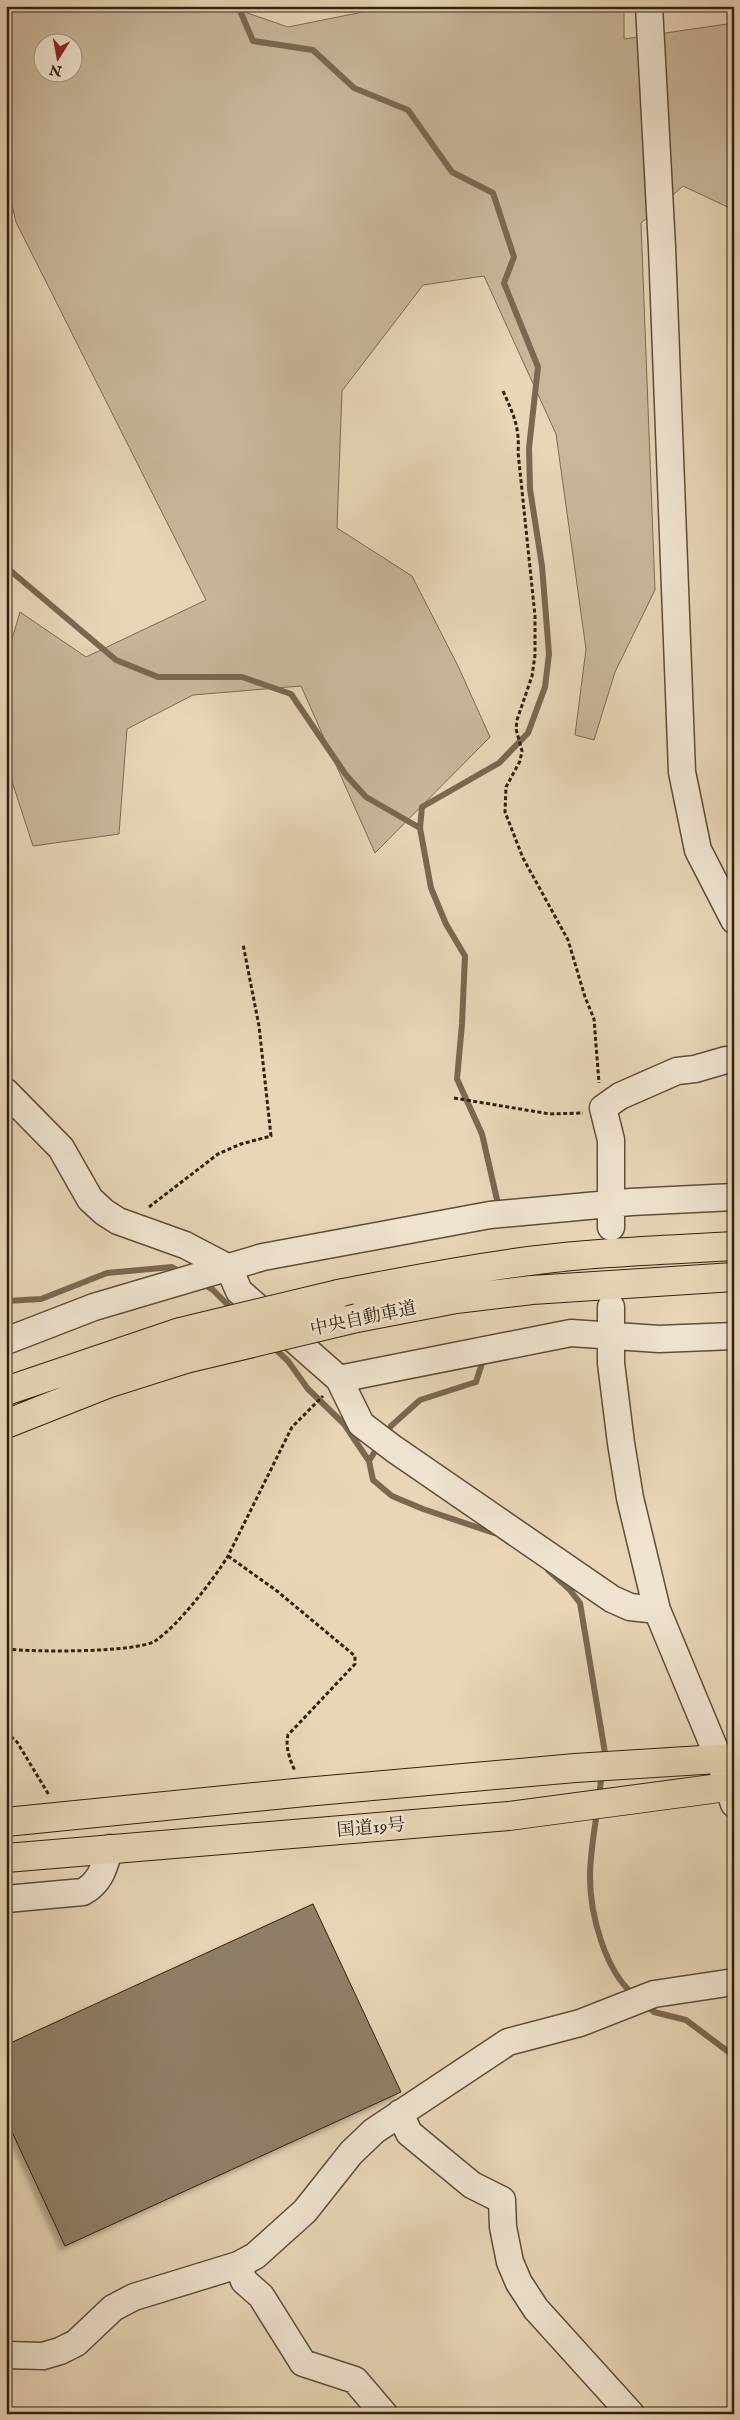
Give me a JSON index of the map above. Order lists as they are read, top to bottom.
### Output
{
  "streets": {
    "highway": ["中央自動車道", "国道19号"]
  },
  "north": "bottom"
}
